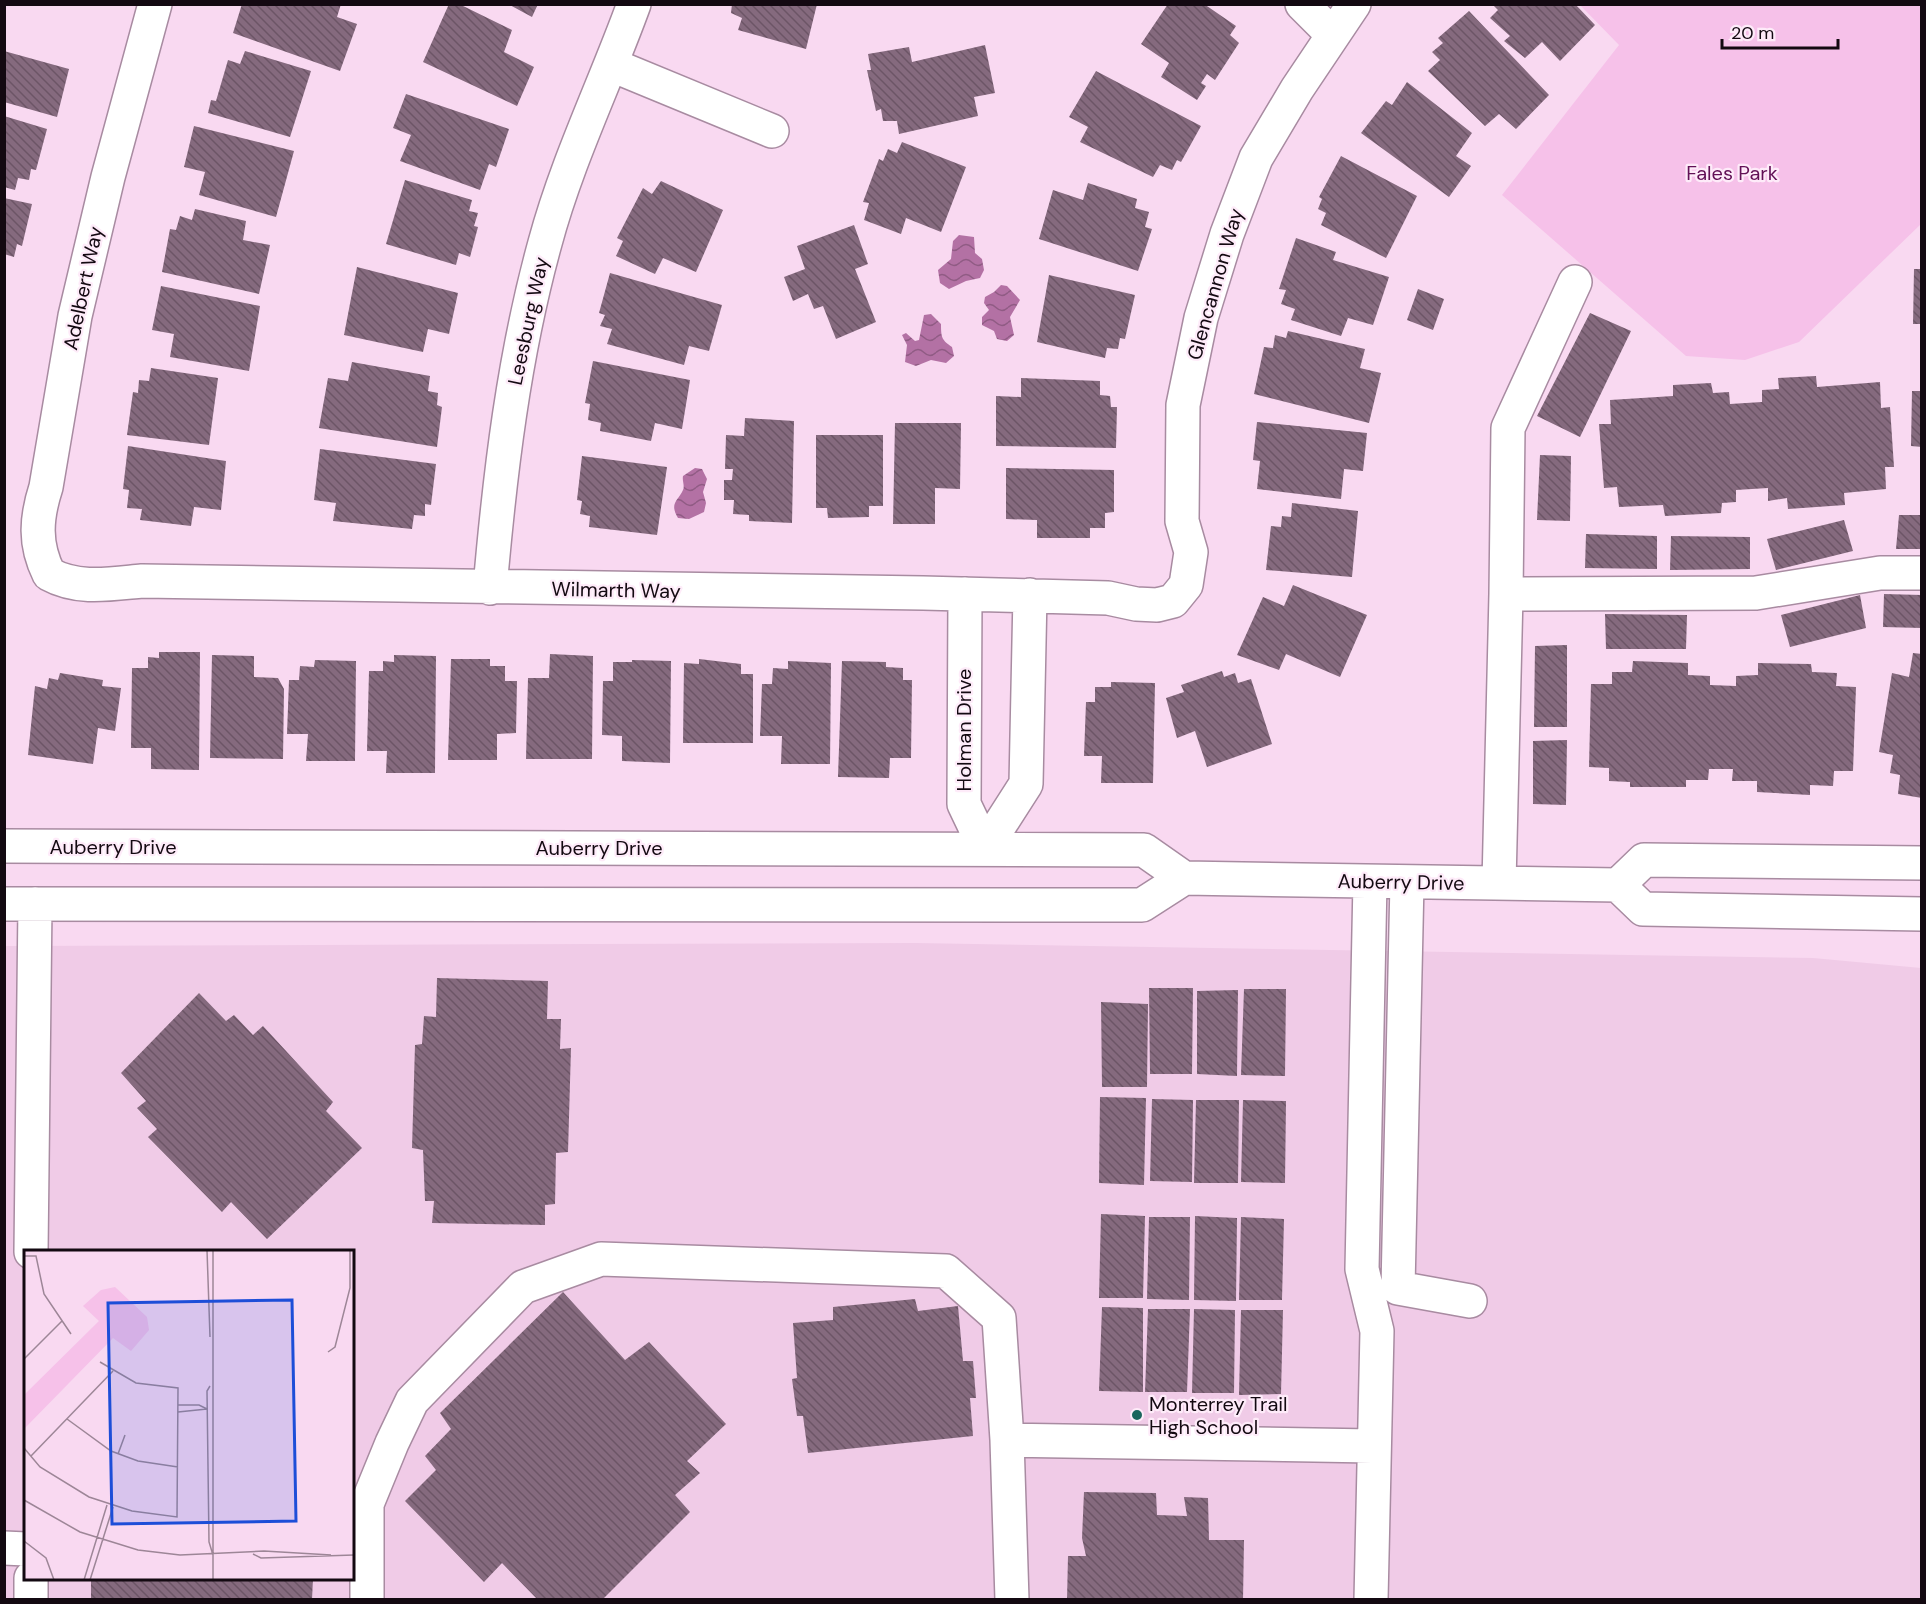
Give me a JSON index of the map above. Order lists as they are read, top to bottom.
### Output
{
  "streets": {
    "street": [
      "Glencannon Way",
      "Adelbert Way",
      "Leesburg Way",
      "Wilmarth Way",
      "Holman Drive",
      "Auberry Drive"
    ]
  },
  "crossings": [
    ["Glencannon Way", "Wilmarth Way"],
    ["Adelbert Way", "Wilmarth Way"],
    ["Leesburg Way", "Wilmarth Way"],
    ["Wilmarth Way", "Holman Drive"],
    ["Holman Drive", "Auberry Drive"]
  ],
  "parks": ["Fales Park"],
  "places": ["Monterrey Trail High School"],
  "scale_bar": "20 m"
}
